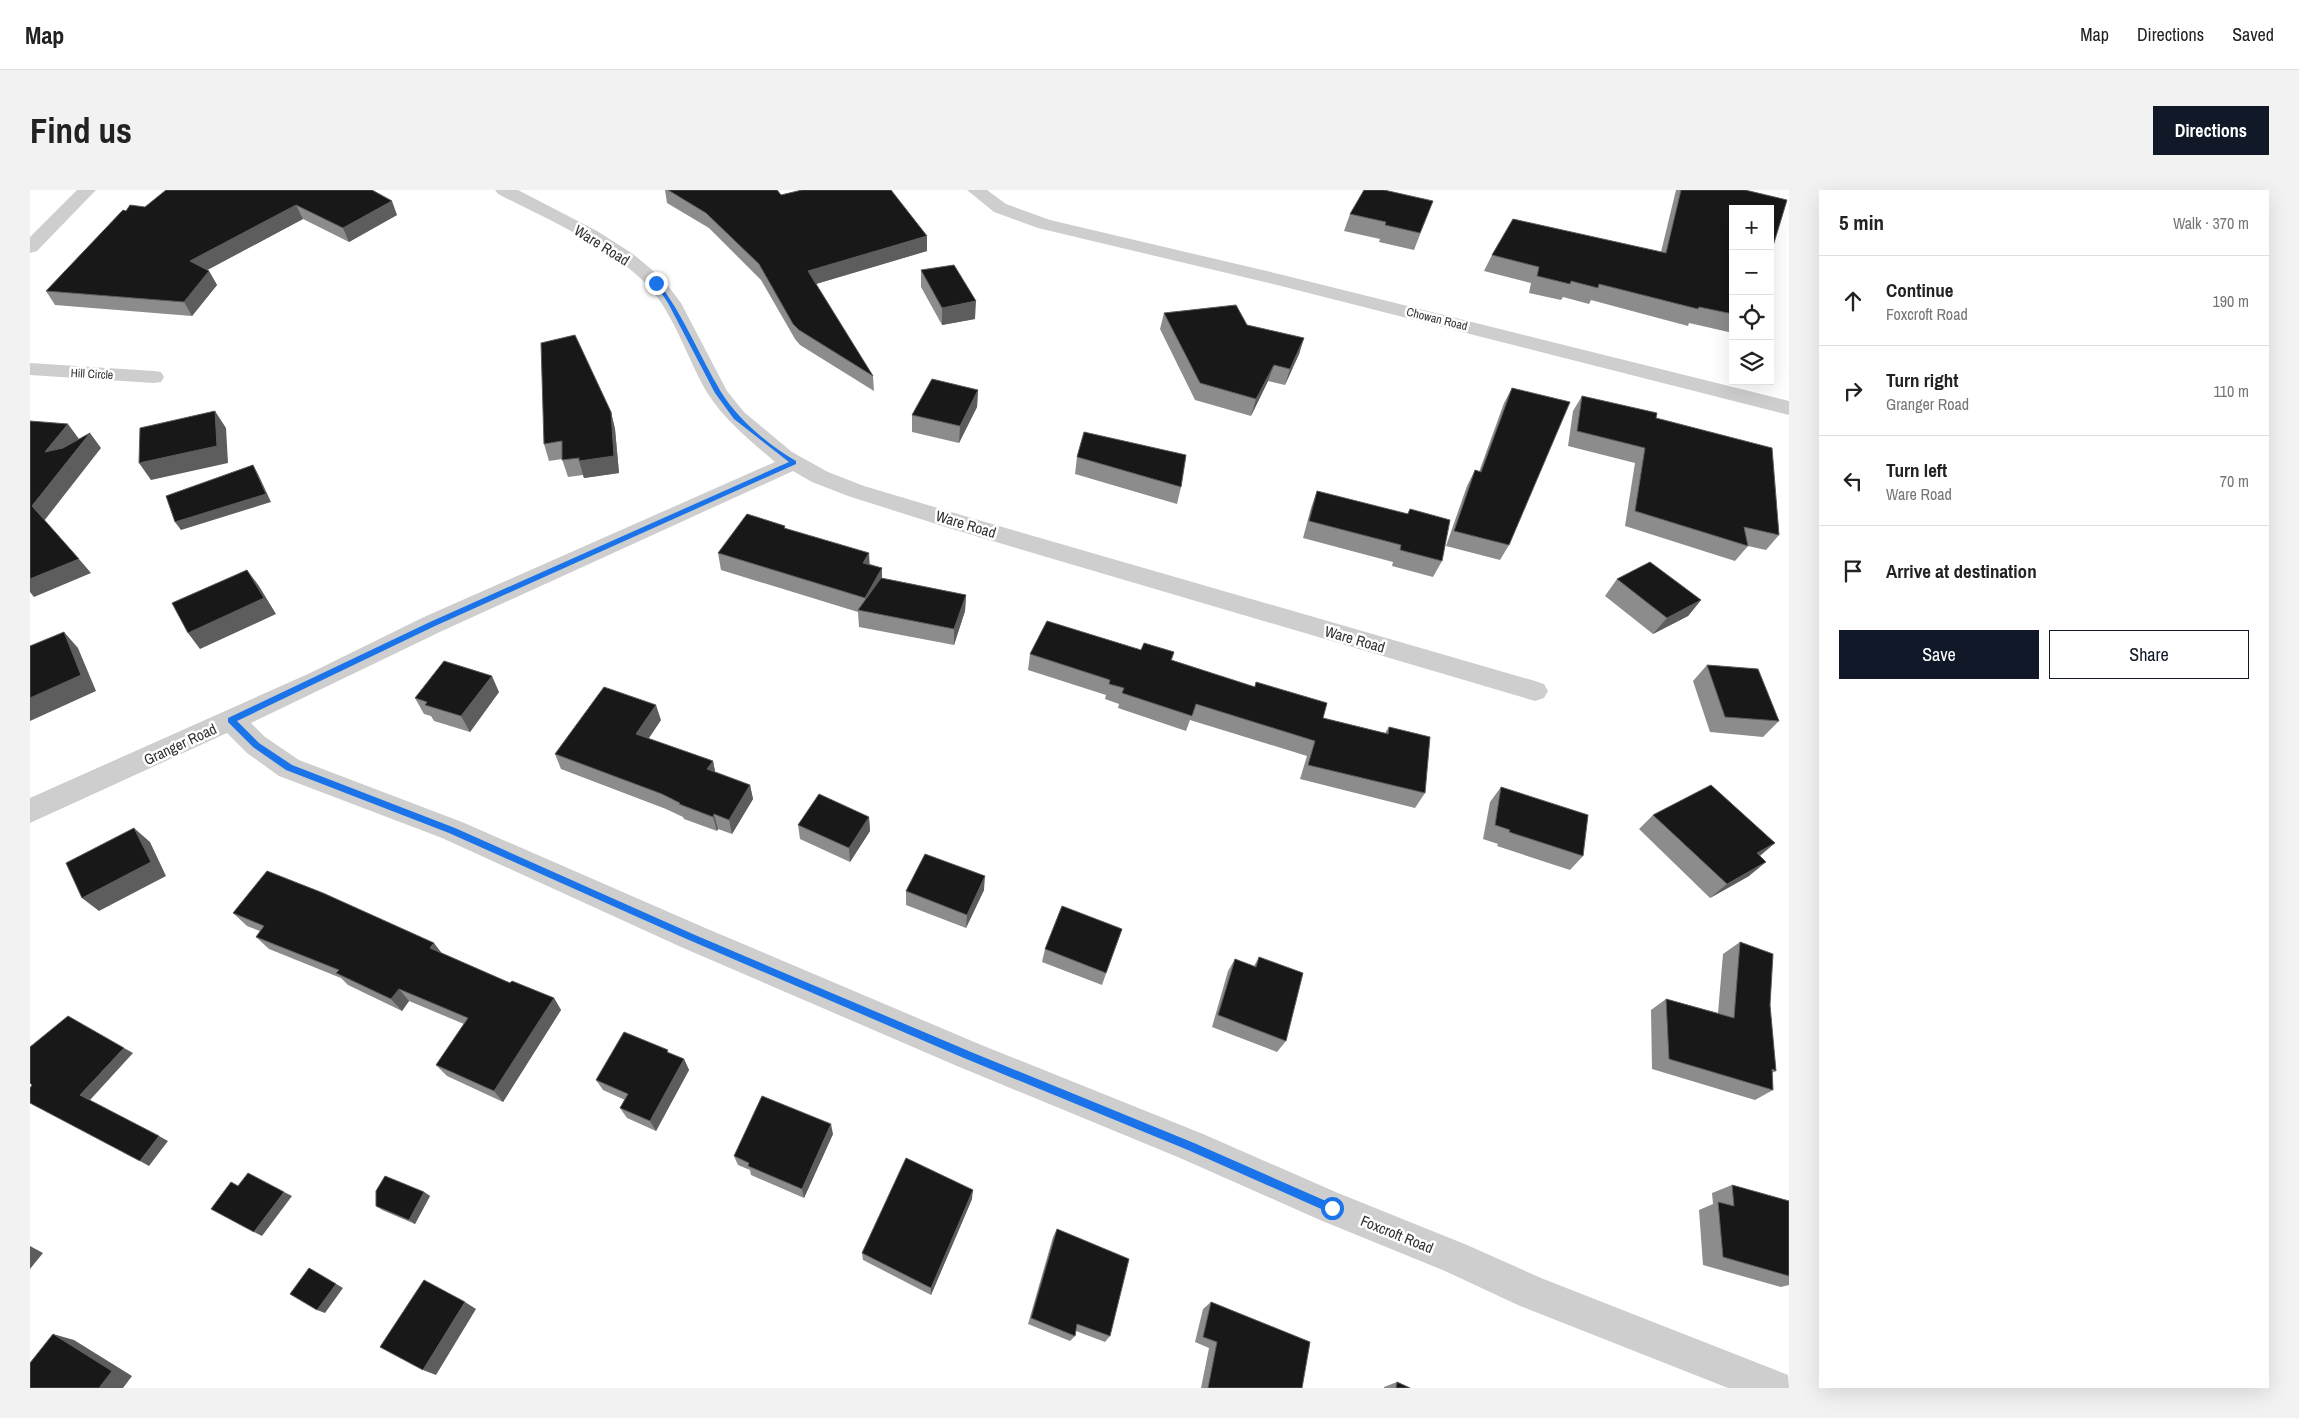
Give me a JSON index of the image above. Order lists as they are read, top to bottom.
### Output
{
  "streets": {
    "street": [
      "Ware Road",
      "Chowan Road",
      "Hill Circle",
      "Granger Road",
      "Foxcroft Road"
    ]
  },
  "crossings": [
    ["Ware Road", "Granger Road"],
    ["Granger Road", "Foxcroft Road"]
  ],
  "page": {
    "header": "Map",
    "nav": ["Map", "Directions", "Saved"],
    "buttons": [
      "Directions",
      ["Save", "Share"]
    ],
    "title": "Find us",
    "heading": ["5 min", "Walk · 370 m"],
    "map_buttons": ["+", "−"],
    "list": [
      ["Continue", "Foxcroft Road", "190 m"],
      ["Turn right", "Granger Road", "110 m"],
      ["Turn left", "Ware Road", "70 m"],
      "Arrive at destination"
    ]
  }
}
